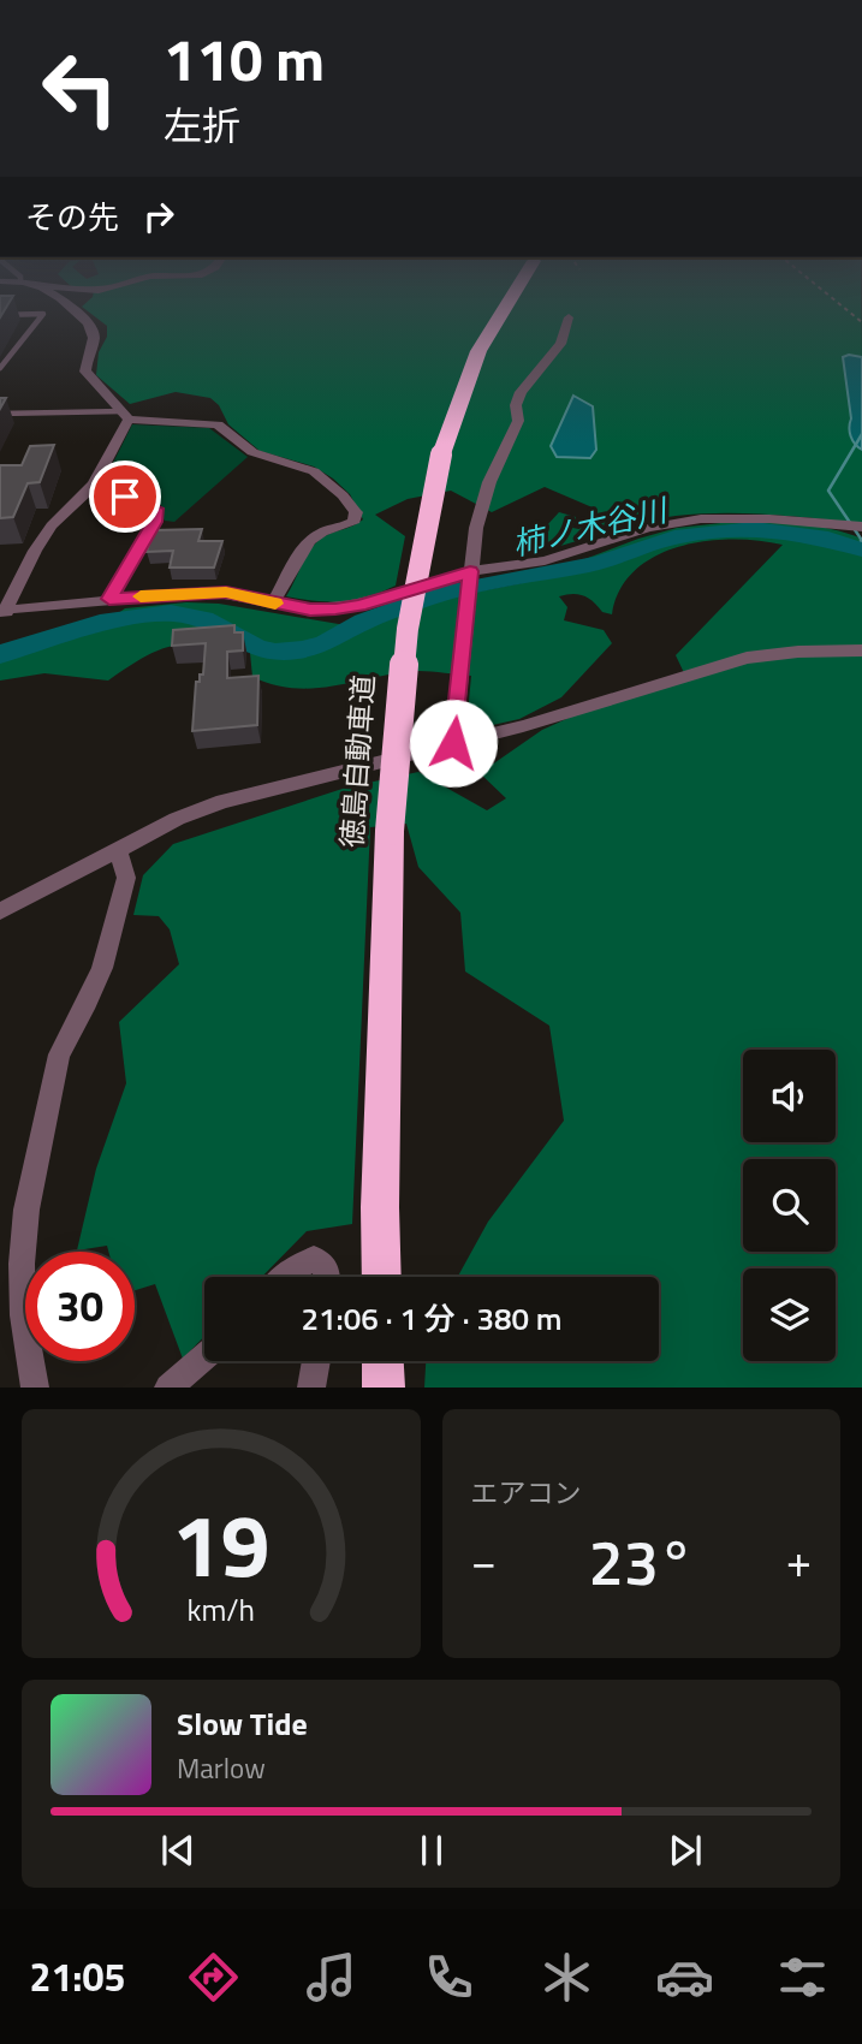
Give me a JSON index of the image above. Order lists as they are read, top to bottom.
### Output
{
  "streets": {
    "highway": ["徳島自動車道"]
  },
  "water": ["柿ノ木谷川"],
  "page": {
    "turn": ["110 m", "左折"],
    "then": "その先",
    "limit": "30",
    "trip": "21:06 · 1 分 · 380 m",
    "tile": "エアコン",
    "heat": ["−", "23°", "+"],
    "song": ["Slow Tide", "Marlow"],
    "tabs": "21:05",
    "gauge": ["19", "km/h"]
  }
}
